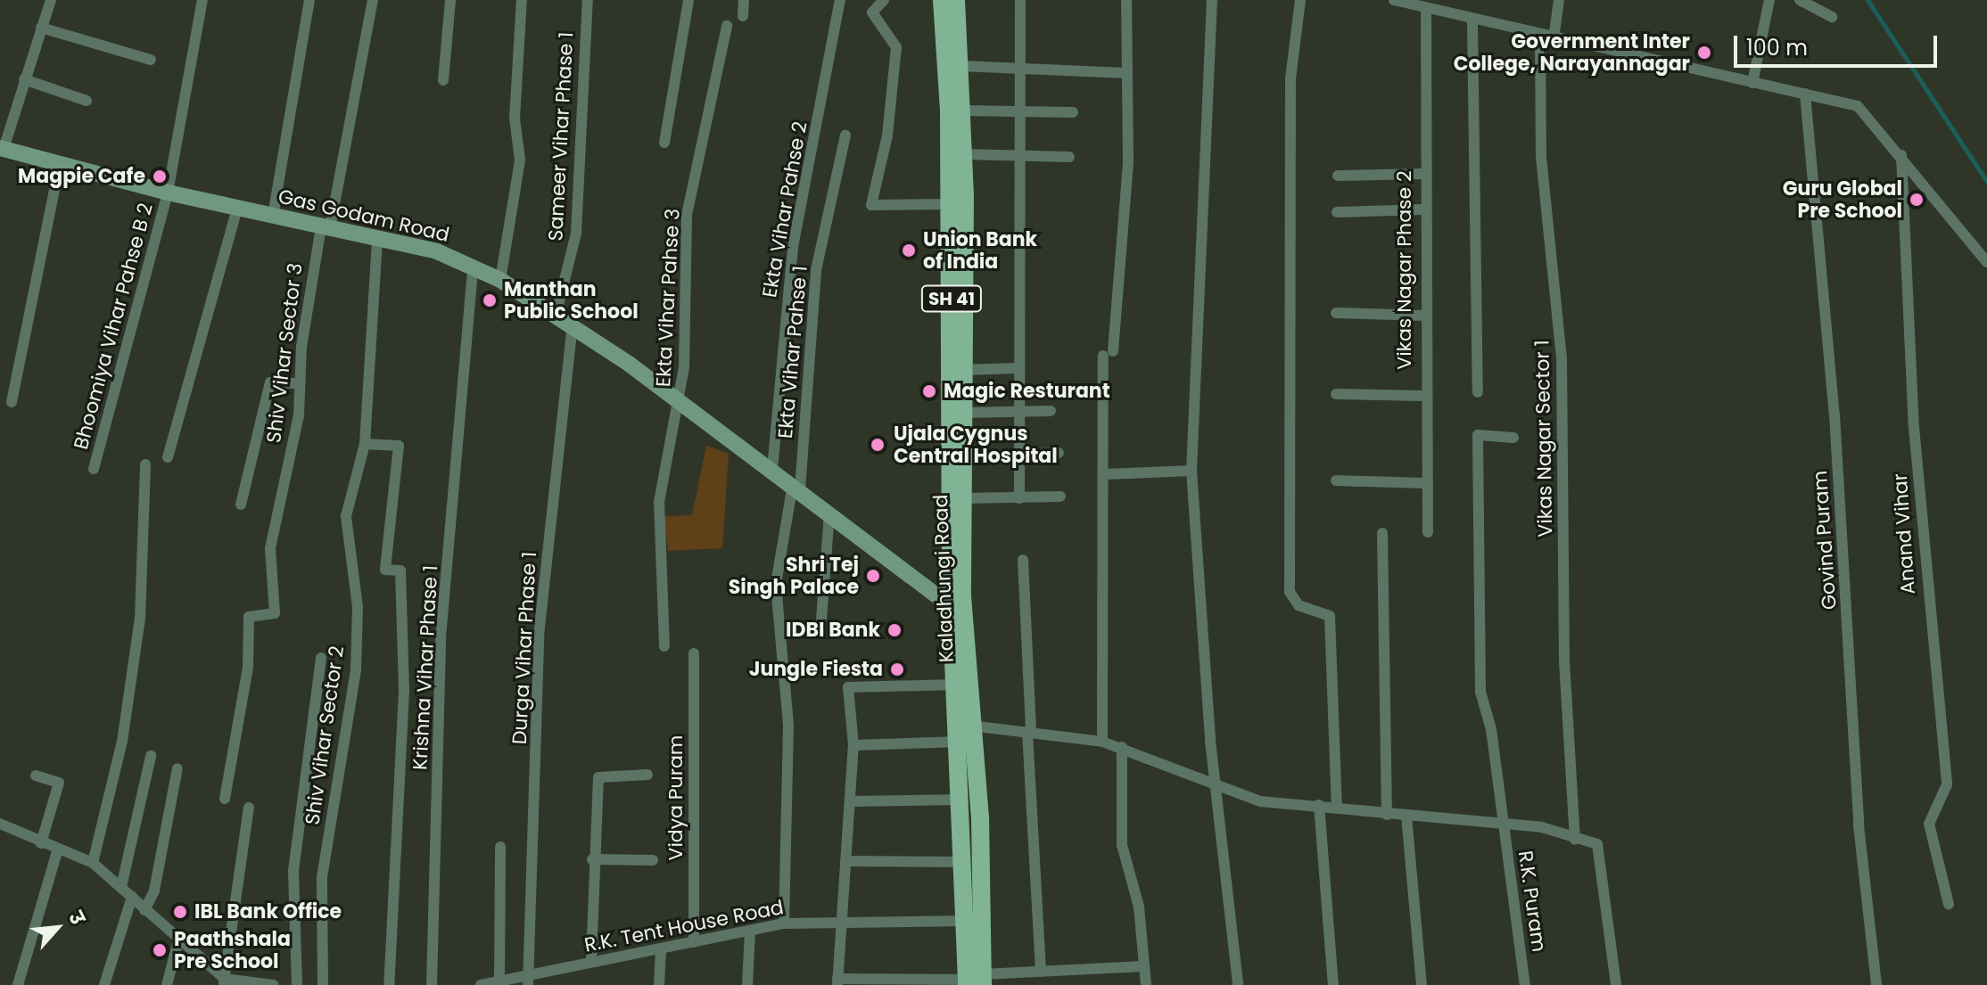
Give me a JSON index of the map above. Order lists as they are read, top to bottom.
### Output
{
  "streets": {
    "main road": ["Gas Godam Road", "SH 41", "Kaladhungi Road"],
    "street": [
      "Sameer Vihar Phase 1",
      "Ekta Vihar Pahse 2",
      "Vikas Nagar Phase 2",
      "Ekta Vihar Pahse 3",
      "Bhoomiya Vihar Pahse B 2",
      "Ekta Vihar Pahse 1",
      "Shiv Vihar Sector 3",
      "Vikas Nagar Sector 1",
      "Anand Vihar",
      "Govind Puram",
      "Durga Vihar Phase 1",
      "Krishna Vihar Phase 1",
      "Shiv Vihar Sector 2",
      "Vidya Puram",
      "R.K. Puram",
      "R.K. Tent House Road"
    ]
  },
  "crossings": [
    ["Sameer Vihar Phase 1", "Gas Godam Road"],
    ["Ekta Vihar Pahse 2", "Gas Godam Road"],
    ["Gas Godam Road", "Ekta Vihar Pahse 3"],
    ["Gas Godam Road", "Bhoomiya Vihar Pahse B 2"],
    ["Gas Godam Road", "Ekta Vihar Pahse 1"],
    ["Gas Godam Road", "Shiv Vihar Sector 3"],
    ["Gas Godam Road", "Kaladhungi Road"],
    ["Gas Godam Road", "Durga Vihar Phase 1"],
    ["Gas Godam Road", "Krishna Vihar Phase 1"],
    ["Gas Godam Road", "Shiv Vihar Sector 2"],
    ["Ekta Vihar Pahse 1", "R.K. Tent House Road"],
    ["Kaladhungi Road", "R.K. Tent House Road"],
    ["Durga Vihar Phase 1", "R.K. Tent House Road"],
    ["Vidya Puram", "R.K. Tent House Road"]
  ],
  "places": [
    "Government Inter College, Narayannagar",
    "Magpie Cafe",
    "Guru Global Pre School",
    "Union Bank of India",
    "Manthan Public School",
    "Magic Resturant",
    "Ujala Cygnus Central Hospital",
    "Shri Tej Singh Palace",
    "IDBI Bank",
    "Jungle Fiesta",
    "IBL Bank Office",
    "Paathshala Pre School"
  ],
  "scale_bar": "100 m",
  "north": "top right"
}
